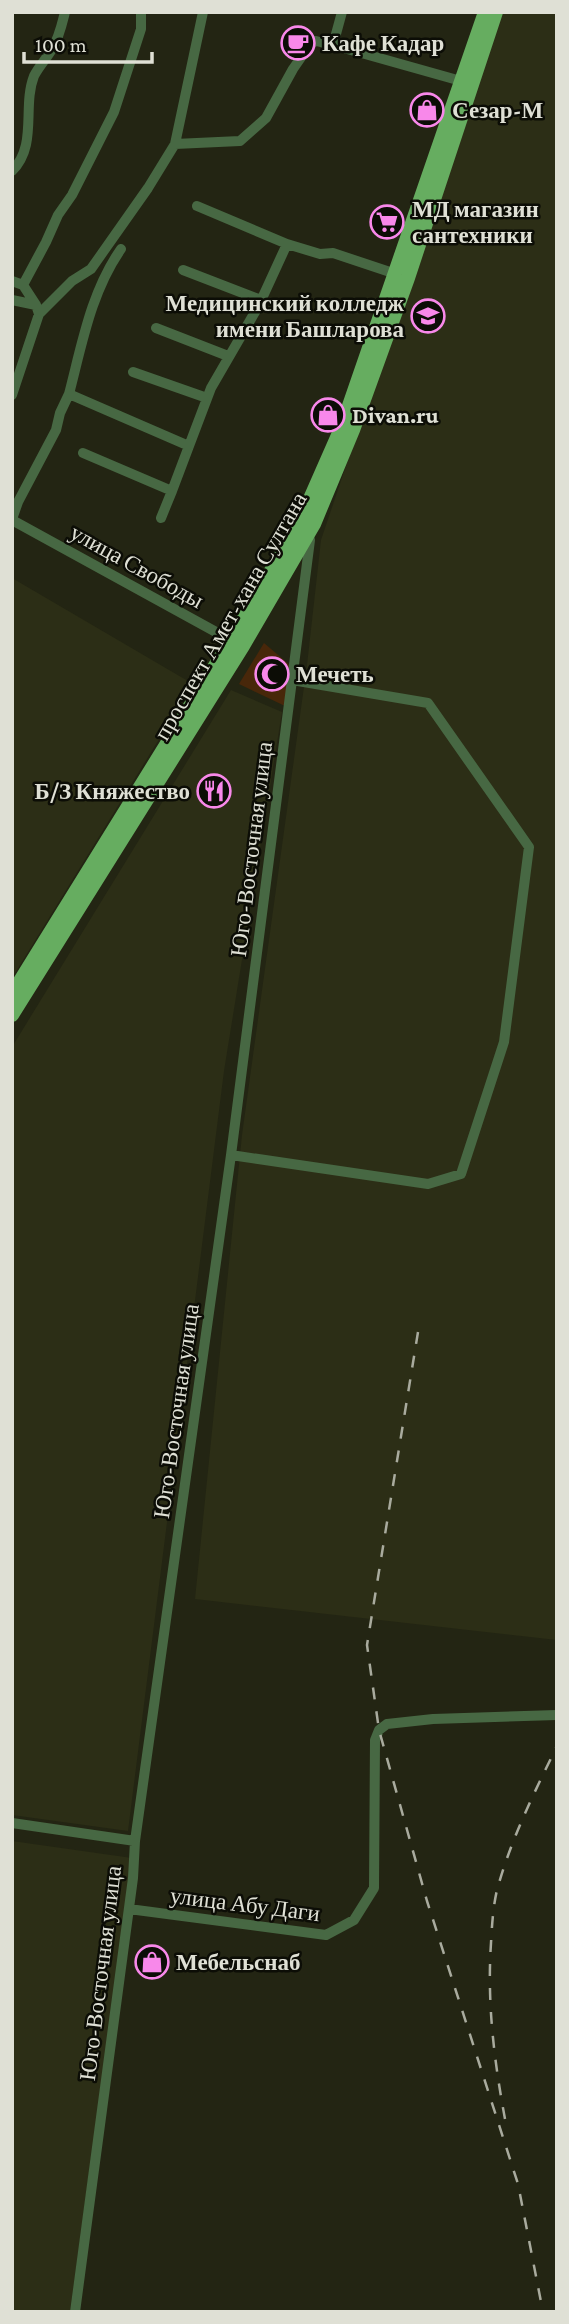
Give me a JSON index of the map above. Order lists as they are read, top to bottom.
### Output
{
  "streets": {
    "main road": ["проспект Амет-хана Султана"],
    "street": ["улица Свободы", "Юго-Восточная улица", "улица Абу Даги"]
  },
  "crossings": [
    ["улица Свободы", "проспект Амет-хана Султана"],
    ["проспект Амет-хана Султана", "Юго-Восточная улица"],
    ["Юго-Восточная улица", "улица Абу Даги"]
  ],
  "places": {
    "cafe": ["Кафе Кадар"],
    "shop": ["Сезар-М", "Divan.ru", "Мебельснаб"],
    "supermarket": ["МД магазин сантехники"],
    "school or university": ["Медицинский колледж имени Башларова"],
    "mosque": ["Мечеть"],
    "restaurant": ["Б/З Княжество"]
  },
  "scale_bar": "100 m"
}
